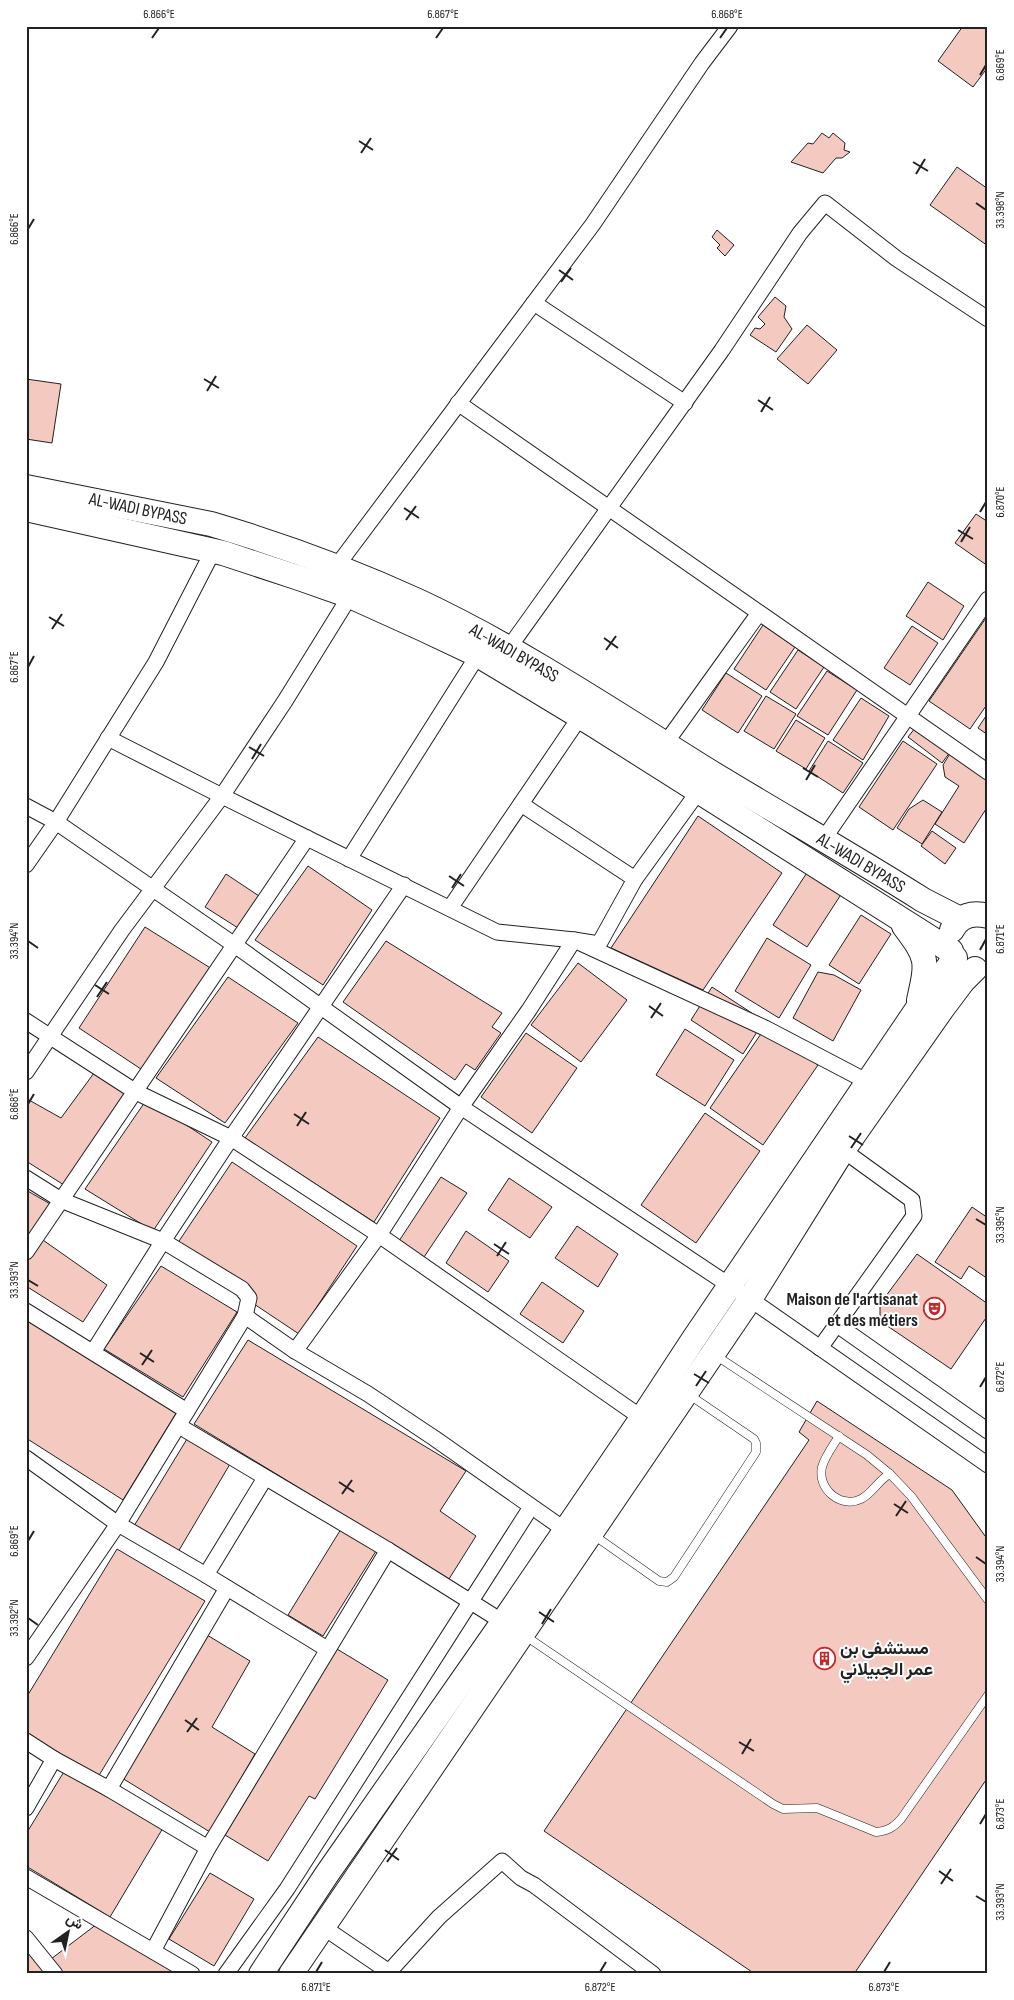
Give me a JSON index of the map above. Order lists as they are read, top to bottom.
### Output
{
  "streets": {
    "main road": ["AL-WADI BYPASS"]
  },
  "places": {
    "theatre": ["Maison de l'artisanat et des métiers"],
    "building": ["مستشفى بن عمر الجبيلاني"]
  },
  "north": "top right",
  "coordinates": [
    "6.866°E",
    "6.867°E",
    "6.868°E",
    "6.869°E",
    "33.398°N",
    "6.870°E",
    "6.871°E",
    "33.394°N",
    "33.395°N",
    "33.393°N",
    "6.872°E",
    "33.392°N",
    "6.873°E"
  ]
}
